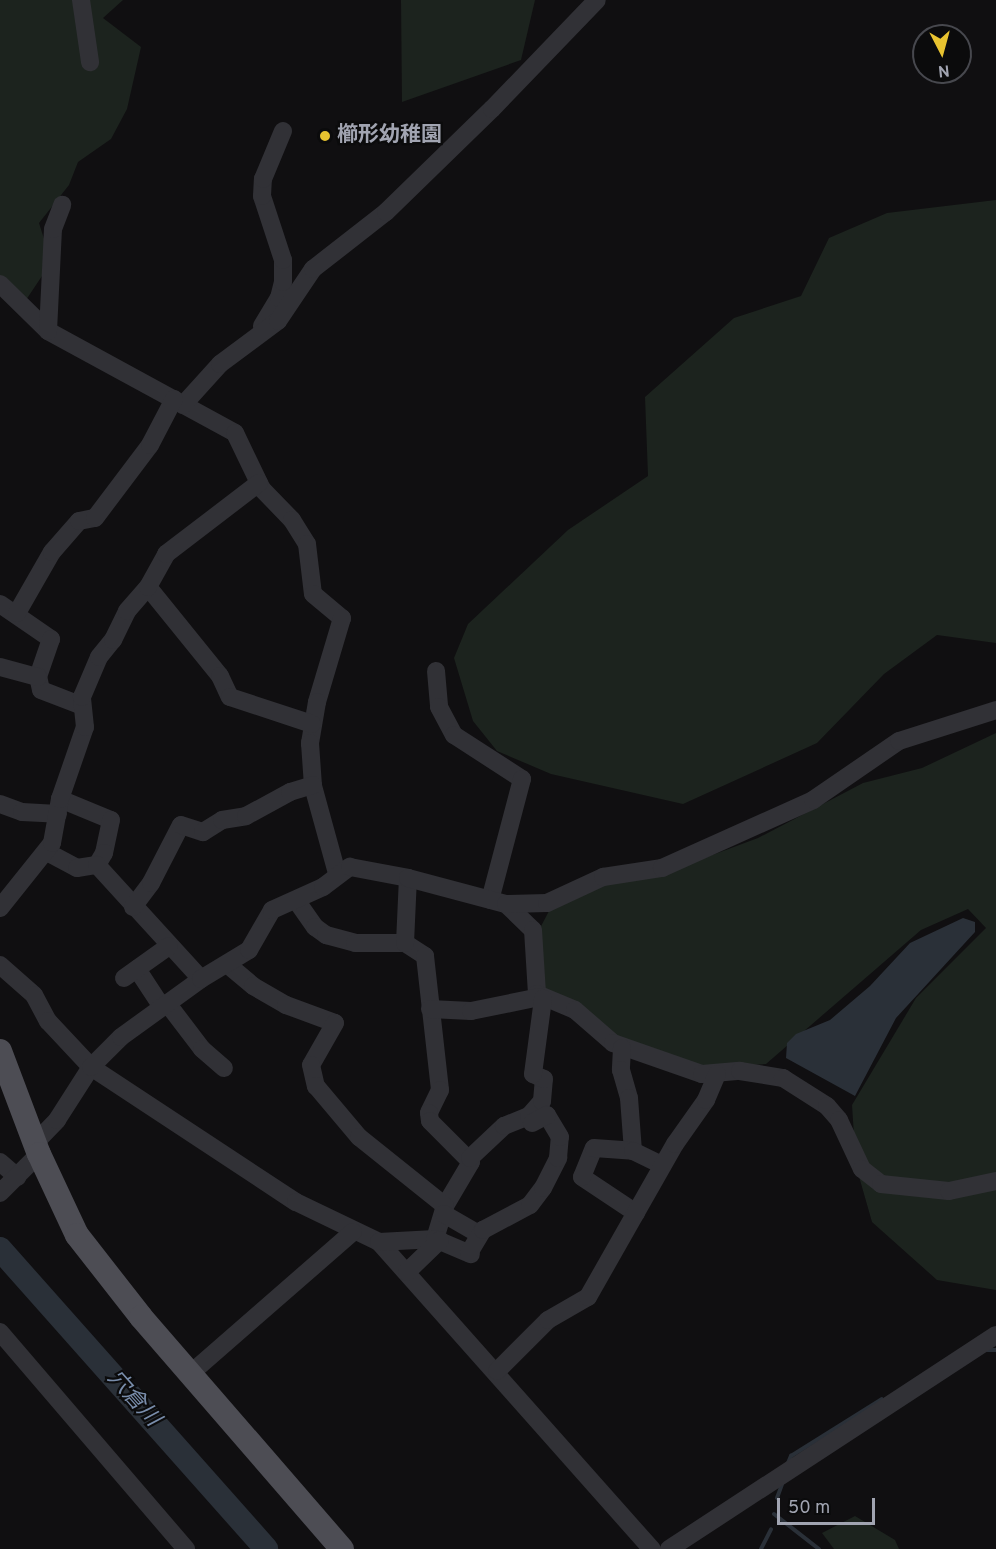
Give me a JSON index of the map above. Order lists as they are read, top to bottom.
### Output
{
  "water": ["穴倉川"],
  "places": ["櫛形幼稚園"],
  "scale_bar": "50 m",
  "north": "bottom"
}
